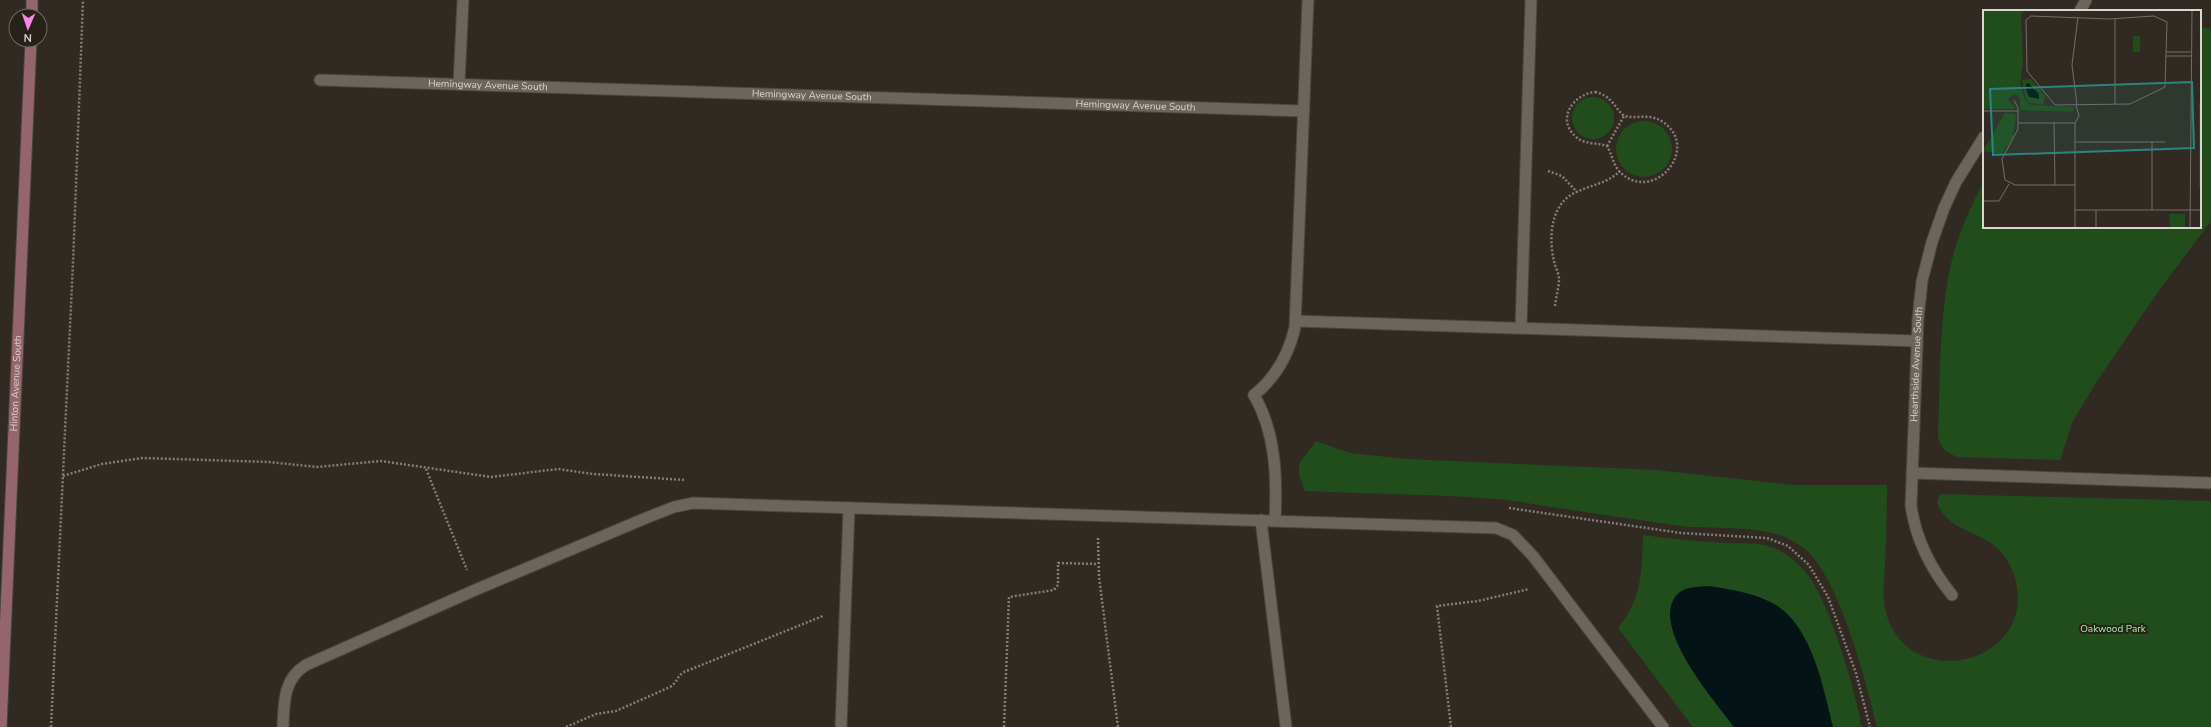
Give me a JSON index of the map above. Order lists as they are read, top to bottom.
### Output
{
  "streets": {
    "main road": ["Hinton Avenue South"],
    "street": ["Hemingway Avenue South", "Hearthside Avenue South"]
  },
  "parks": ["Oakwood Park"],
  "north": "bottom"
}
